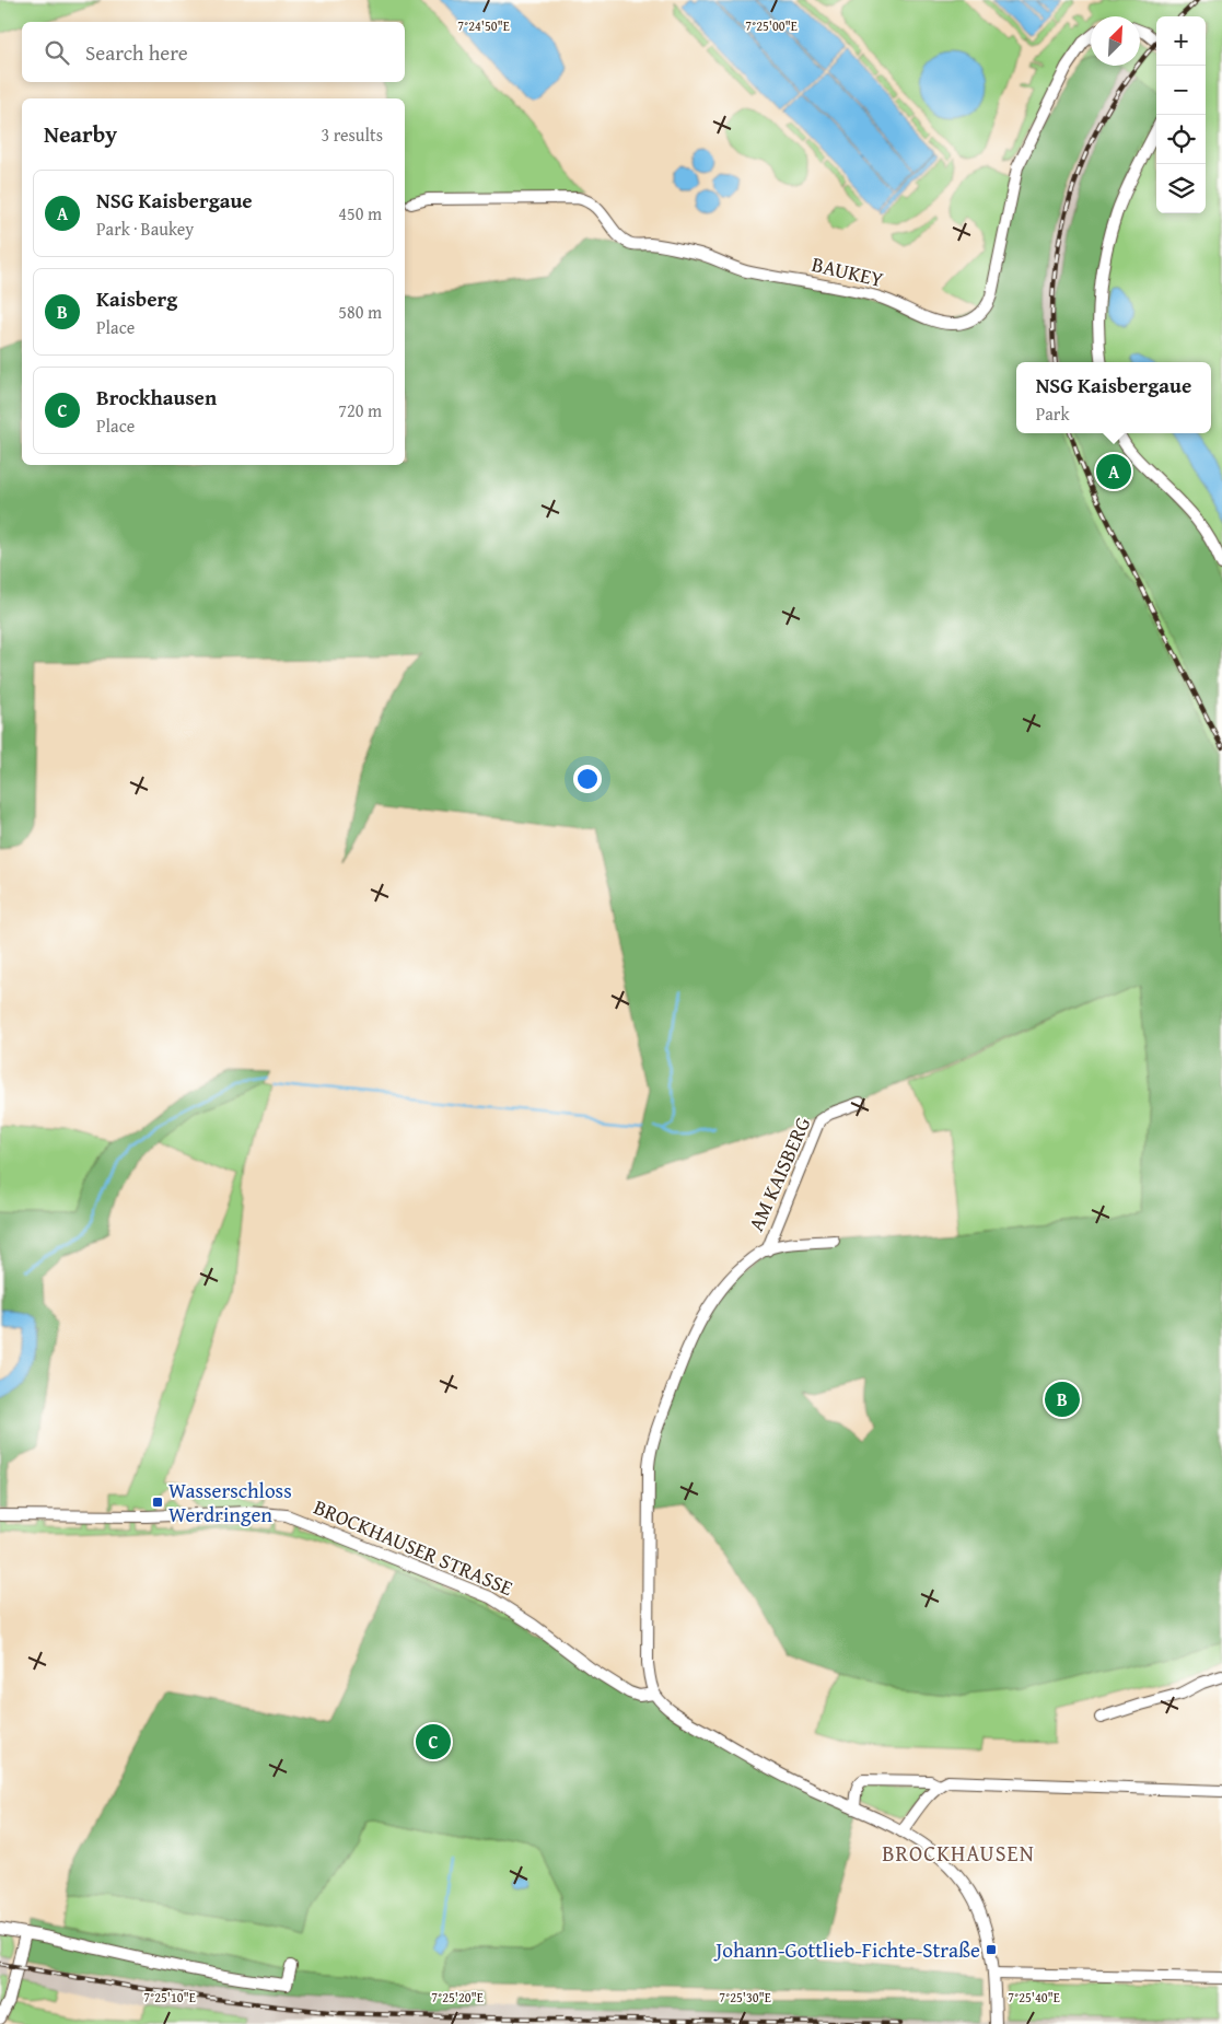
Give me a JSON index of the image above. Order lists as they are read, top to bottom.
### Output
{
  "streets": {
    "street": ["BAUKEY", "AM KAISBERG", "BROCKHAUSER STRASSE"]
  },
  "districts": ["BROCKHAUSEN"],
  "places": {
    "transit": ["Wasserschloss Werdringen", "Johann-Gottlieb-Fichte-Straße"]
  },
  "north": "top right",
  "page": {
    "map_buttons": ["+", "−"],
    "search": "Search here",
    "heading": ["Nearby", "3 results"],
    "list": [
      {
        "mark": "A",
        "name": "NSG Kaisbergaue",
        "note": "Park · Baukey",
        "value": "450 m"
      },
      {
        "mark": "B",
        "name": "Kaisberg",
        "note": "Place",
        "value": "580 m"
      },
      {
        "mark": "C",
        "name": "Brockhausen",
        "note": "Place",
        "value": "720 m"
      }
    ],
    "popup": ["NSG Kaisbergaue", "Park"],
    "pins": ["A", "B", "C"]
  },
  "coordinates": [
    "7°24'50\"E",
    "7°25'00\"E",
    "7°25'10\"E",
    "7°25'20\"E",
    "7°25'30\"E",
    "7°25'40\"E"
  ]
}
